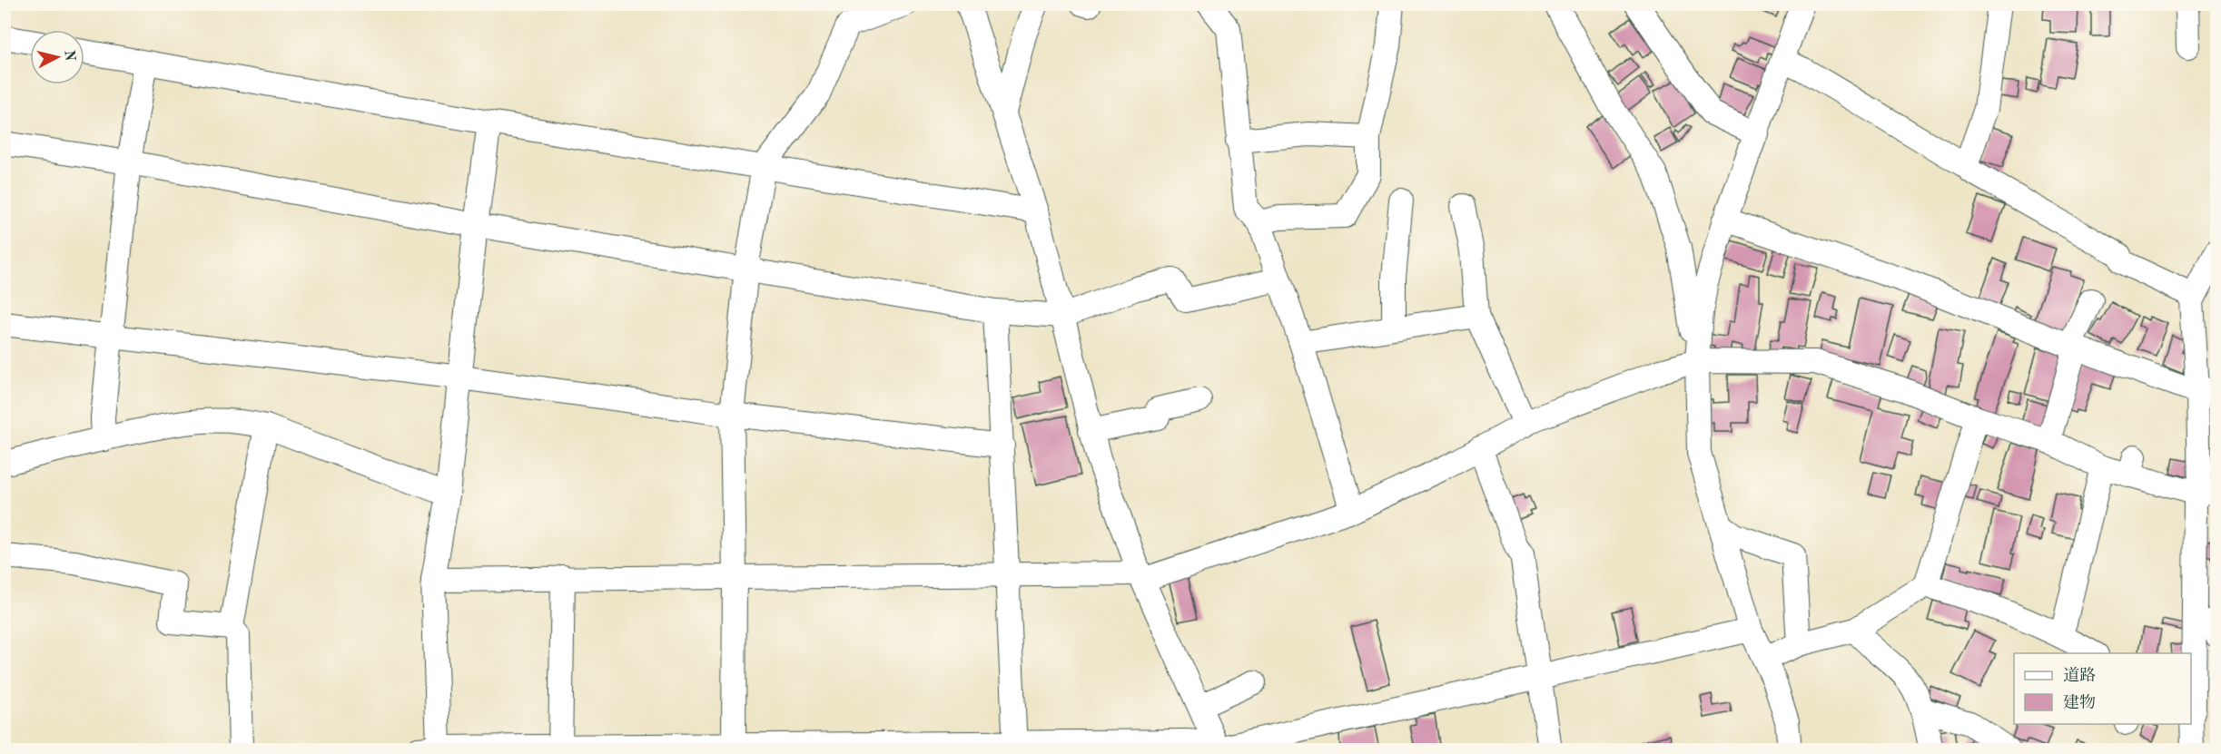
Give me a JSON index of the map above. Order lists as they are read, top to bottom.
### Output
{
  "legend": ["道路", "建物"],
  "north": "right"
}
